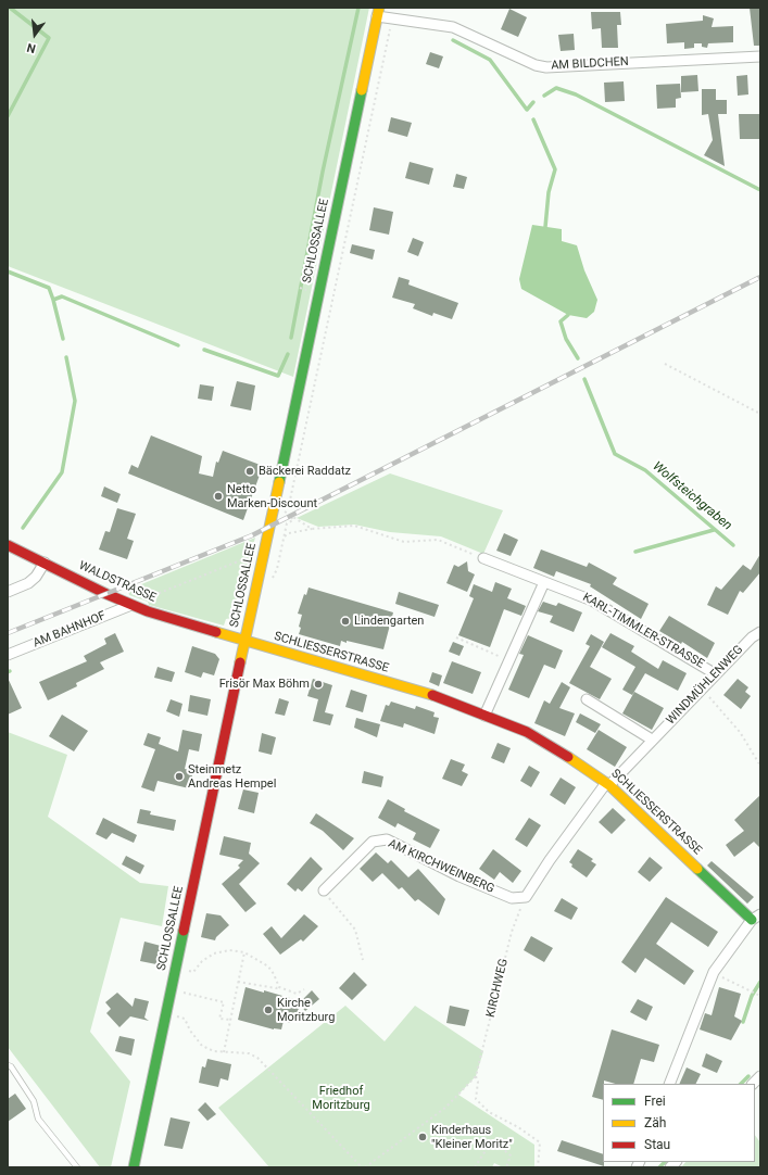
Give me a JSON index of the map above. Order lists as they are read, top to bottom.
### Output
{
  "streets": {
    "main road": ["SCHLOSSALLEE", "WALDSTRASSE", "SCHLIESSERSTRASSE"],
    "street": [
      "AM BILDCHEN",
      "AM BAHNHOF",
      "KARL-TIMMLER-STRASSE",
      "WINDMÜHLENWEG",
      "AM KIRCHWEINBERG"
    ],
    "path": ["KIRCHWEG"]
  },
  "crossings": [
    ["AM BILDCHEN", "SCHLOSSALLEE"],
    ["SCHLOSSALLEE", "WALDSTRASSE"],
    ["SCHLOSSALLEE", "SCHLIESSERSTRASSE"],
    ["WALDSTRASSE", "AM BAHNHOF"],
    ["WALDSTRASSE", "SCHLIESSERSTRASSE"],
    ["KARL-TIMMLER-STRASSE", "WINDMÜHLENWEG"],
    ["SCHLIESSERSTRASSE", "WINDMÜHLENWEG"],
    ["AM KIRCHWEINBERG", "KIRCHWEG"]
  ],
  "water": ["Wolfsteichgraben"],
  "parks": ["Friedhof Moritzburg"],
  "places": [
    "Bäckerei Raddatz",
    "Netto Marken-Discount",
    "Lindengarten",
    "Frisör Max Böhm",
    "Steinmetz Andreas Hempel",
    "Kirche Moritzburg",
    "Kinderhaus \"Kleiner Moritz\""
  ],
  "legend": ["Frei", "Zäh", "Stau"],
  "north": "bottom"
}
